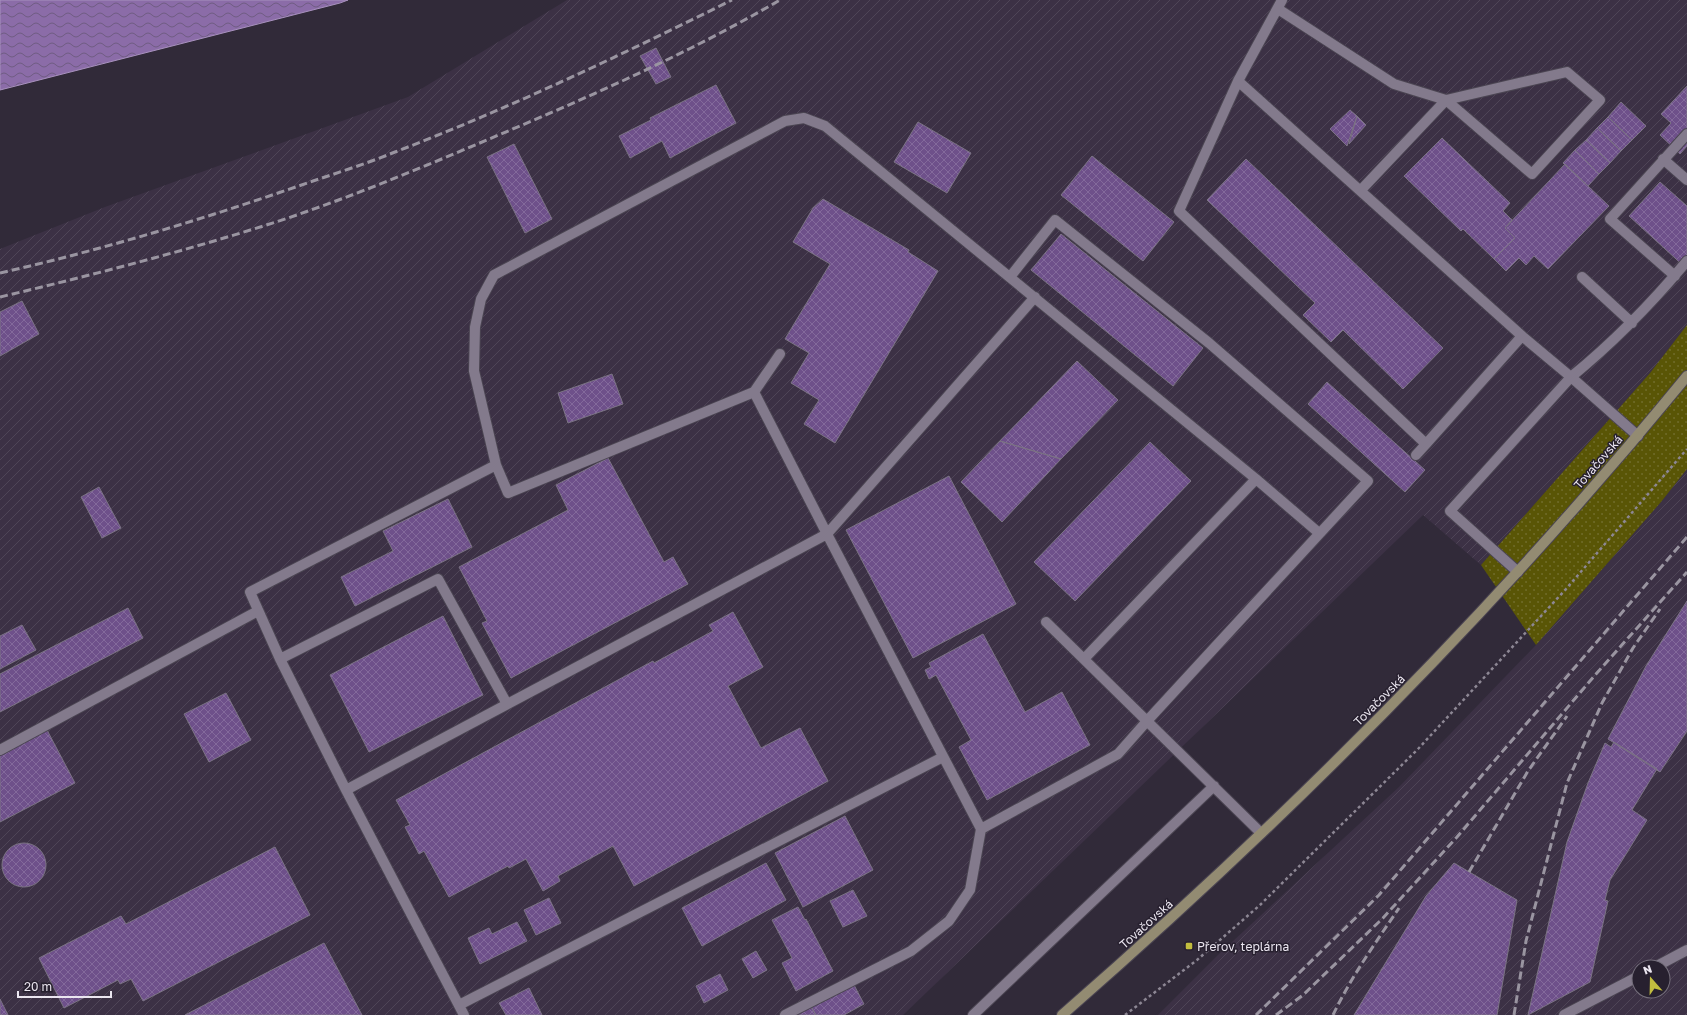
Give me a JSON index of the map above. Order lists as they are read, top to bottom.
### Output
{
  "streets": {
    "main road": ["Tovačovská"]
  },
  "places": {
    "transit": ["Přerov, teplárna"]
  },
  "scale_bar": "20 m",
  "north": "top"
}
